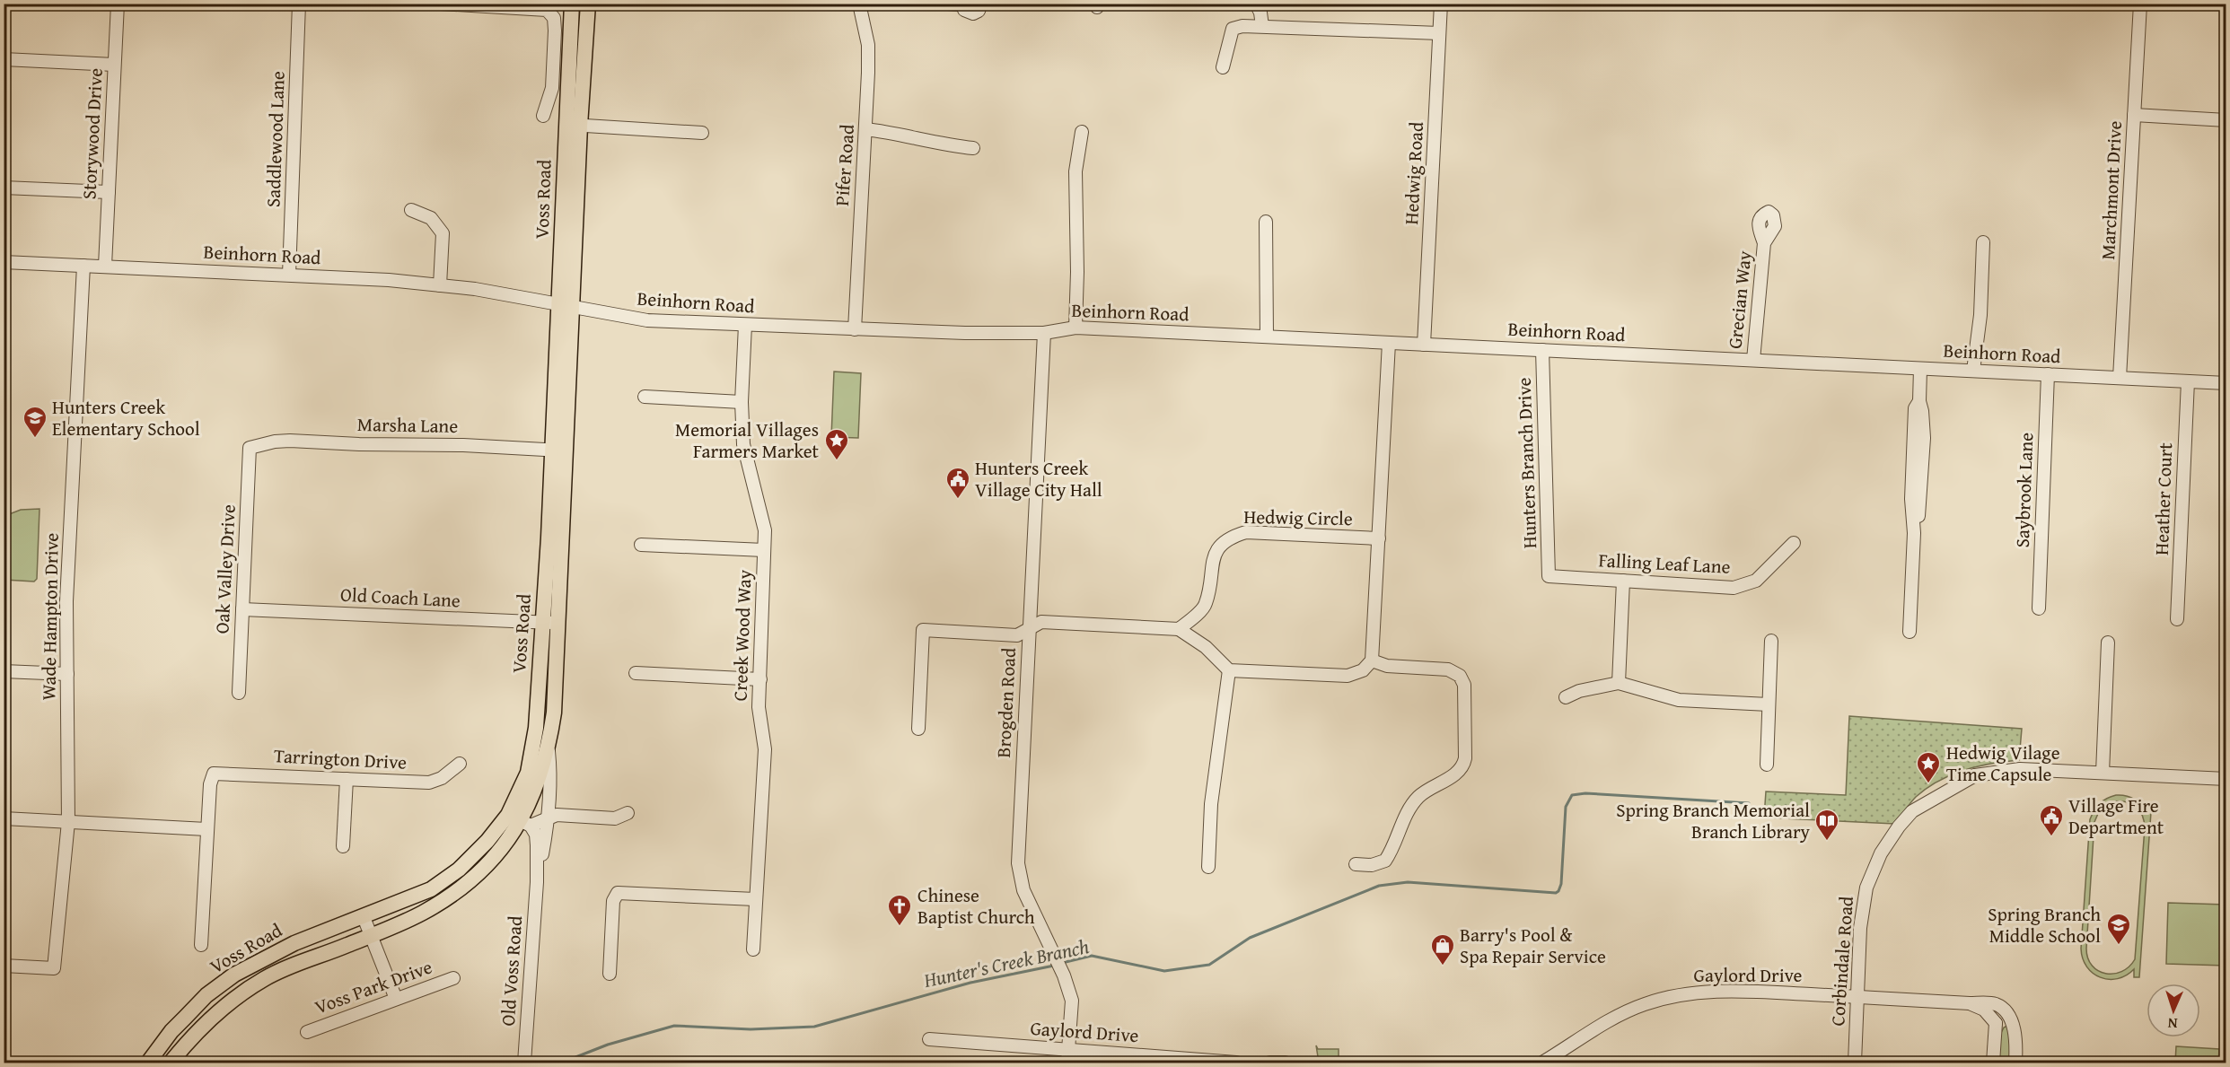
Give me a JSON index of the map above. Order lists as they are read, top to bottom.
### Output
{
  "streets": {
    "main road": ["Voss Road"],
    "street": [
      "Storywood Drive",
      "Saddlewood Lane",
      "Pifer Road",
      "Hedwig Road",
      "Marchmont Drive",
      "Beinhorn Road",
      "Grecian Way",
      "Marsha Lane",
      "Hunters Branch Drive",
      "Saybrook Lane",
      "Heather Court",
      "Hedwig Circle",
      "Falling Leaf Lane",
      "Oak Valley Drive",
      "Old Coach Lane",
      "Wade Hampton Drive",
      "Creek Wood Way",
      "Brogden Road",
      "Tarrington Drive",
      "Corbindale Road",
      "Old Voss Road",
      "Gaylord Drive",
      "Voss Park Drive"
    ]
  },
  "crossings": [
    ["Storywood Drive", "Beinhorn Road"],
    ["Saddlewood Lane", "Beinhorn Road"],
    ["Pifer Road", "Beinhorn Road"],
    ["Hedwig Road", "Beinhorn Road"],
    ["Marchmont Drive", "Beinhorn Road"],
    ["Voss Road", "Beinhorn Road"],
    ["Voss Road", "Marsha Lane"],
    ["Voss Road", "Old Coach Lane"],
    ["Voss Road", "Old Voss Road"],
    ["Beinhorn Road", "Grecian Way"],
    ["Beinhorn Road", "Hunters Branch Drive"],
    ["Beinhorn Road", "Saybrook Lane"],
    ["Beinhorn Road", "Heather Court"],
    ["Beinhorn Road", "Hedwig Circle"],
    ["Beinhorn Road", "Wade Hampton Drive"],
    ["Beinhorn Road", "Creek Wood Way"],
    ["Beinhorn Road", "Brogden Road"],
    ["Marsha Lane", "Oak Valley Drive"],
    ["Hunters Branch Drive", "Falling Leaf Lane"],
    ["Oak Valley Drive", "Old Coach Lane"],
    ["Brogden Road", "Gaylord Drive"],
    ["Corbindale Road", "Gaylord Drive"]
  ],
  "water": ["Hunter's Creek Branch"],
  "places": {
    "school or university": ["Hunters Creek Elementary School", "Spring Branch Middle School"],
    "place": ["Memorial Villages Farmers Market", "Hedwig Vilage Time Capsule"],
    "public building": ["Hunters Creek Village City Hall", "Village Fire Department"],
    "library": ["Spring Branch Memorial Branch Library"],
    "church": ["Chinese Baptist Church"],
    "shop": ["Barry's Pool & Spa Repair Service"]
  },
  "north": "bottom"
}
